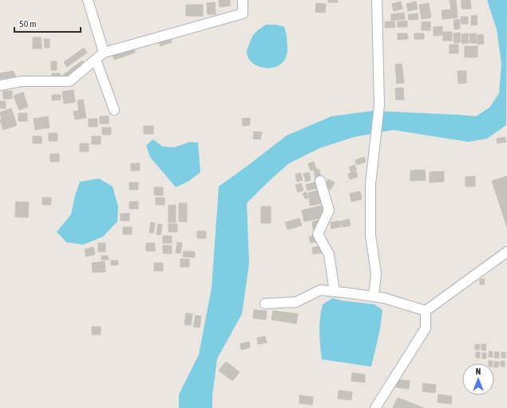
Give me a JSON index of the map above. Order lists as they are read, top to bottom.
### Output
{
  "scale_bar": "50 m",
  "north": "top"
}
